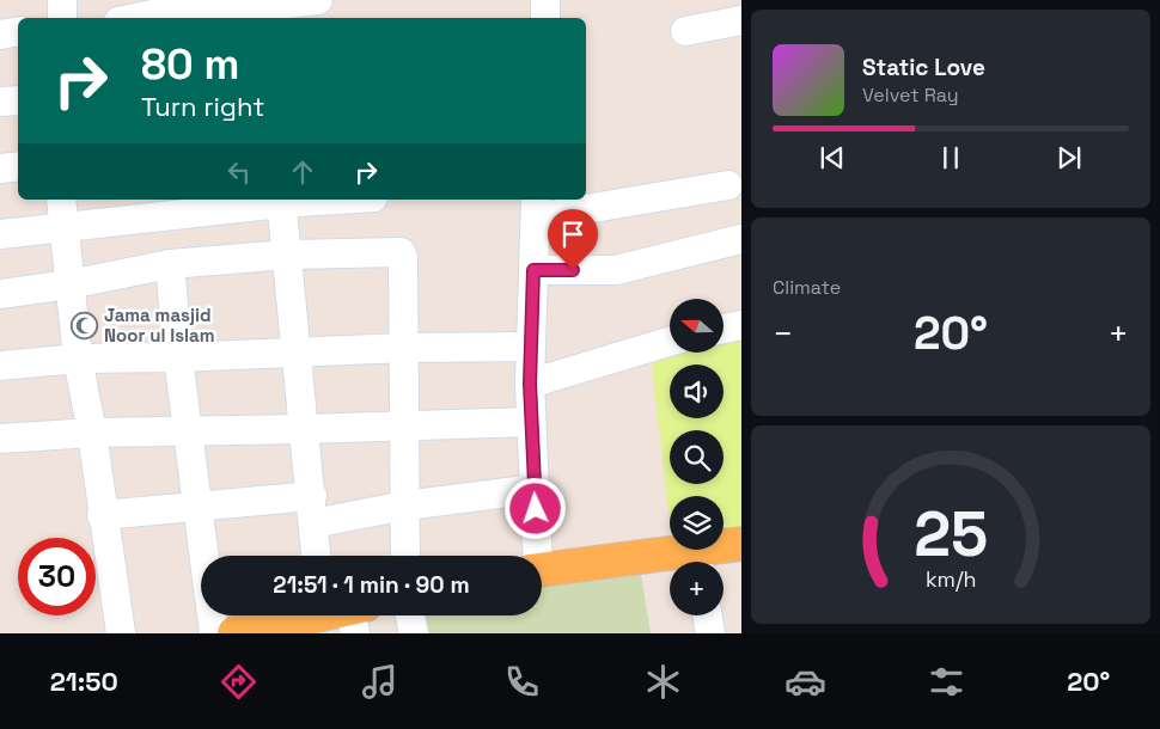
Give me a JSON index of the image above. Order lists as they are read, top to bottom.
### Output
{
  "places": {
    "mosque": ["Jama masjid Noor ul Islam"]
  },
  "north": "left",
  "page": {
    "turn": ["80 m", "Turn right"],
    "song": ["Static Love", "Velvet Ray"],
    "tile": "Climate",
    "map_buttons": "+",
    "heat": ["−", "20°", "+"],
    "limit": "30",
    "trip": "21:51 · 1 min · 90 m",
    "tabs": ["21:50", "20°"],
    "gauge": ["25", "km/h"]
  }
}
